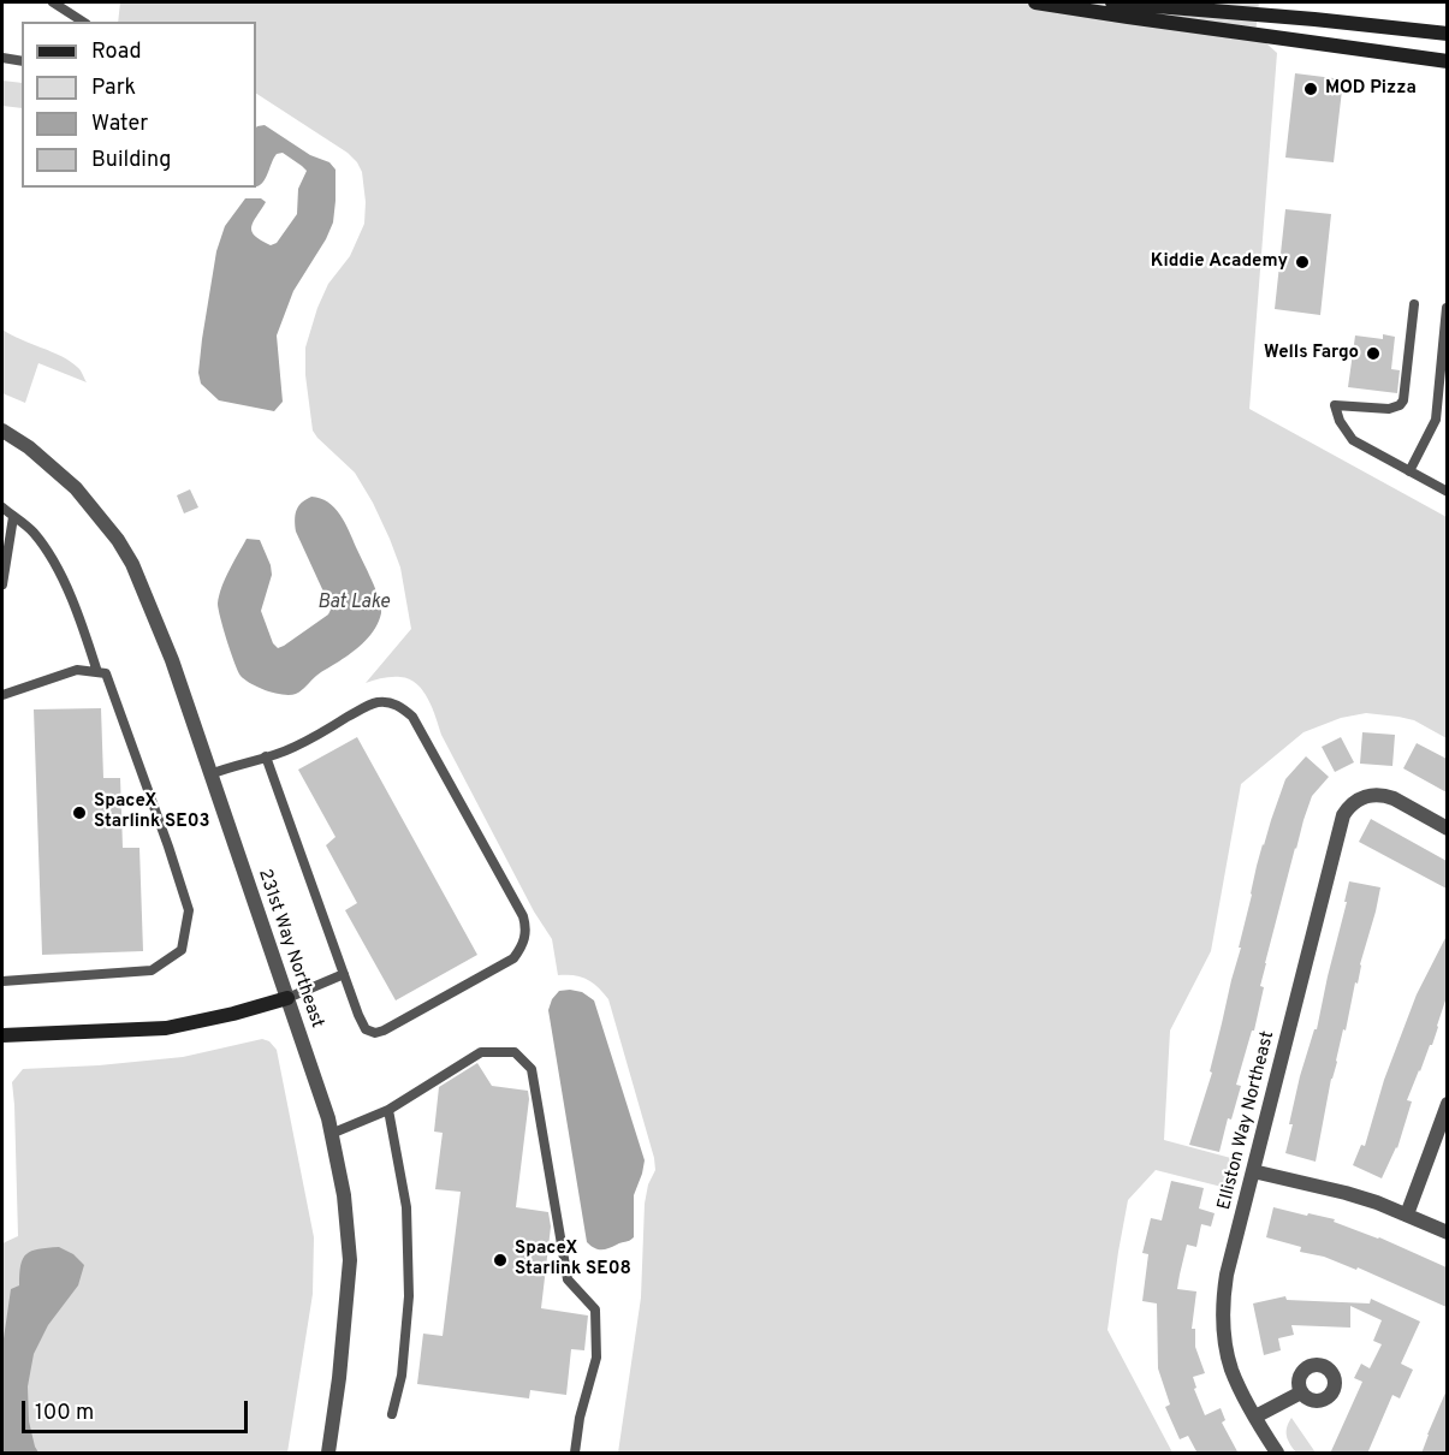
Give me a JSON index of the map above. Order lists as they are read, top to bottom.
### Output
{
  "streets": {
    "street": ["231st Way Northeast", "Elliston Way Northeast"]
  },
  "water": ["Bat Lake"],
  "places": [
    "MOD Pizza",
    "Kiddie Academy",
    "Wells Fargo",
    "SpaceX Starlink SE03",
    "SpaceX Starlink SE08"
  ],
  "legend": [
    "Road",
    "Park",
    "Water",
    "Building"
  ],
  "scale_bar": "100 m"
}
